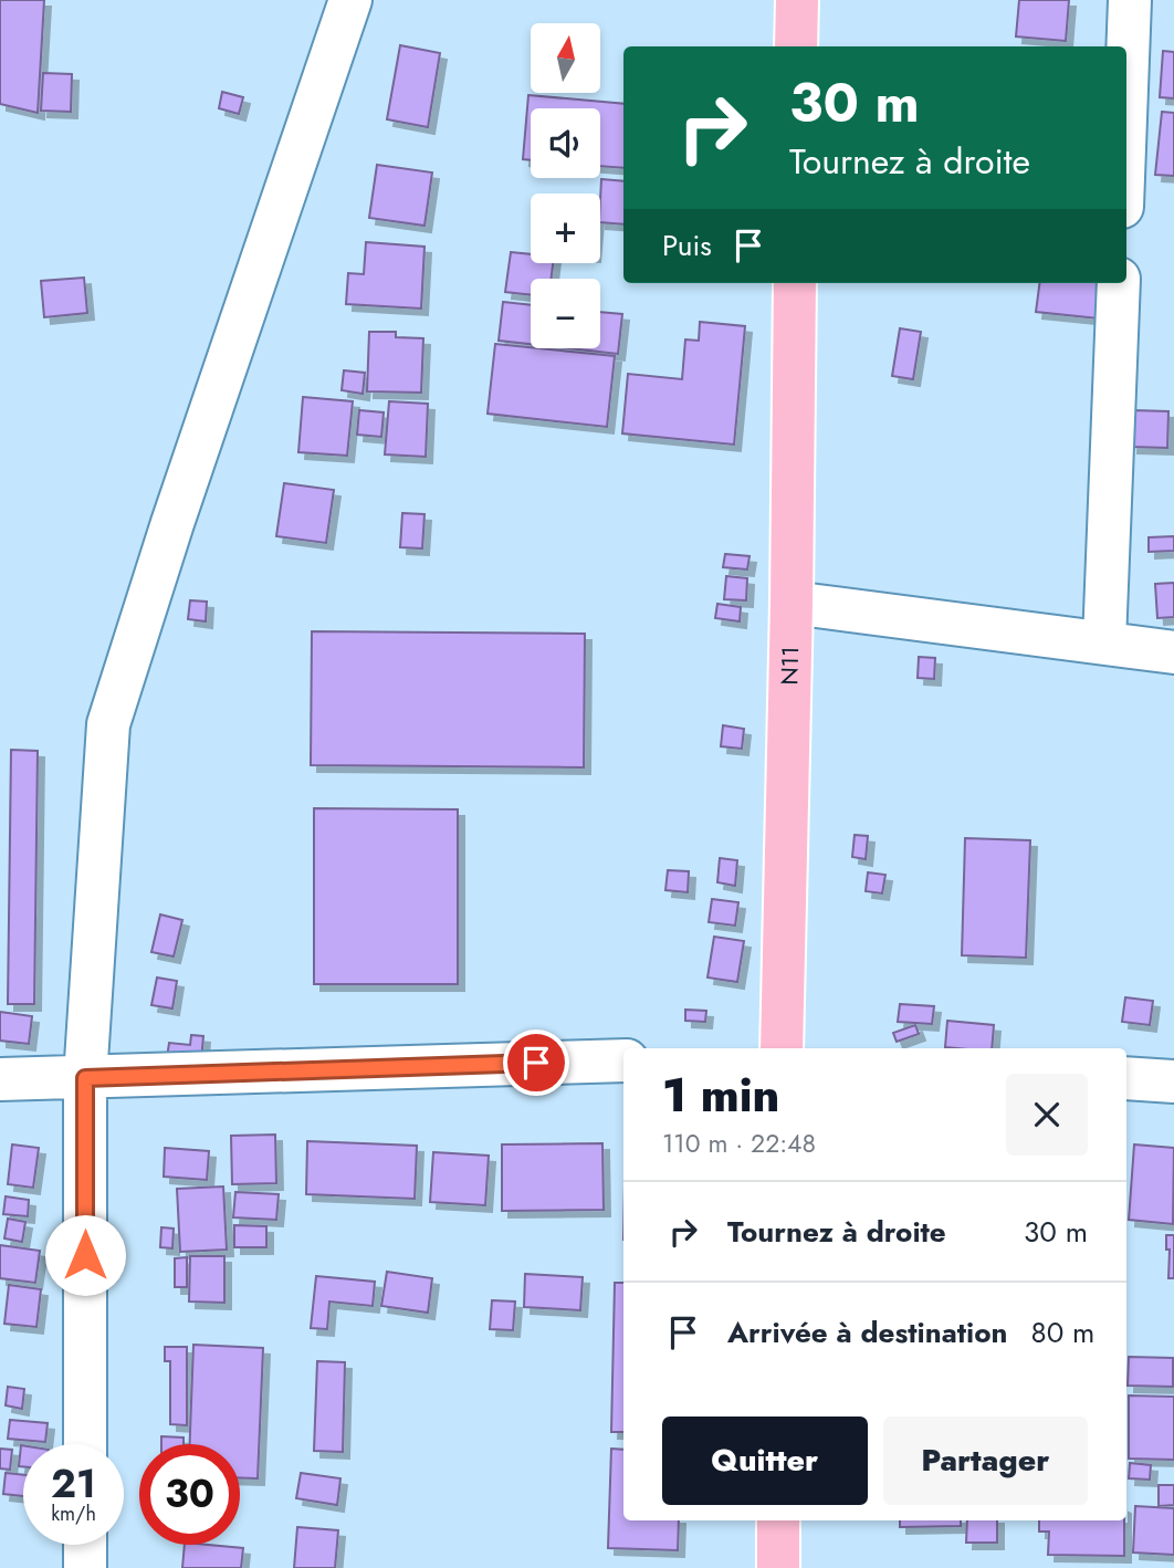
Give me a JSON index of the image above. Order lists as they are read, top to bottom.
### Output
{
  "streets": {
    "main road": ["N11"]
  },
  "north": "top",
  "page": {
    "map_buttons": ["+", "−"],
    "turn": ["30 m", "Tournez à droite"],
    "then": "Puis",
    "heading": ["1 min", "110 m · 22:48"],
    "list": [
      {
        "name": "Tournez à droite",
        "value": "30 m"
      },
      {
        "name": "Arrivée à destination",
        "value": "80 m"
      }
    ],
    "buttons": ["Quitter", "Partager"],
    "speed": "21 km/h",
    "limit": "30"
  }
}
